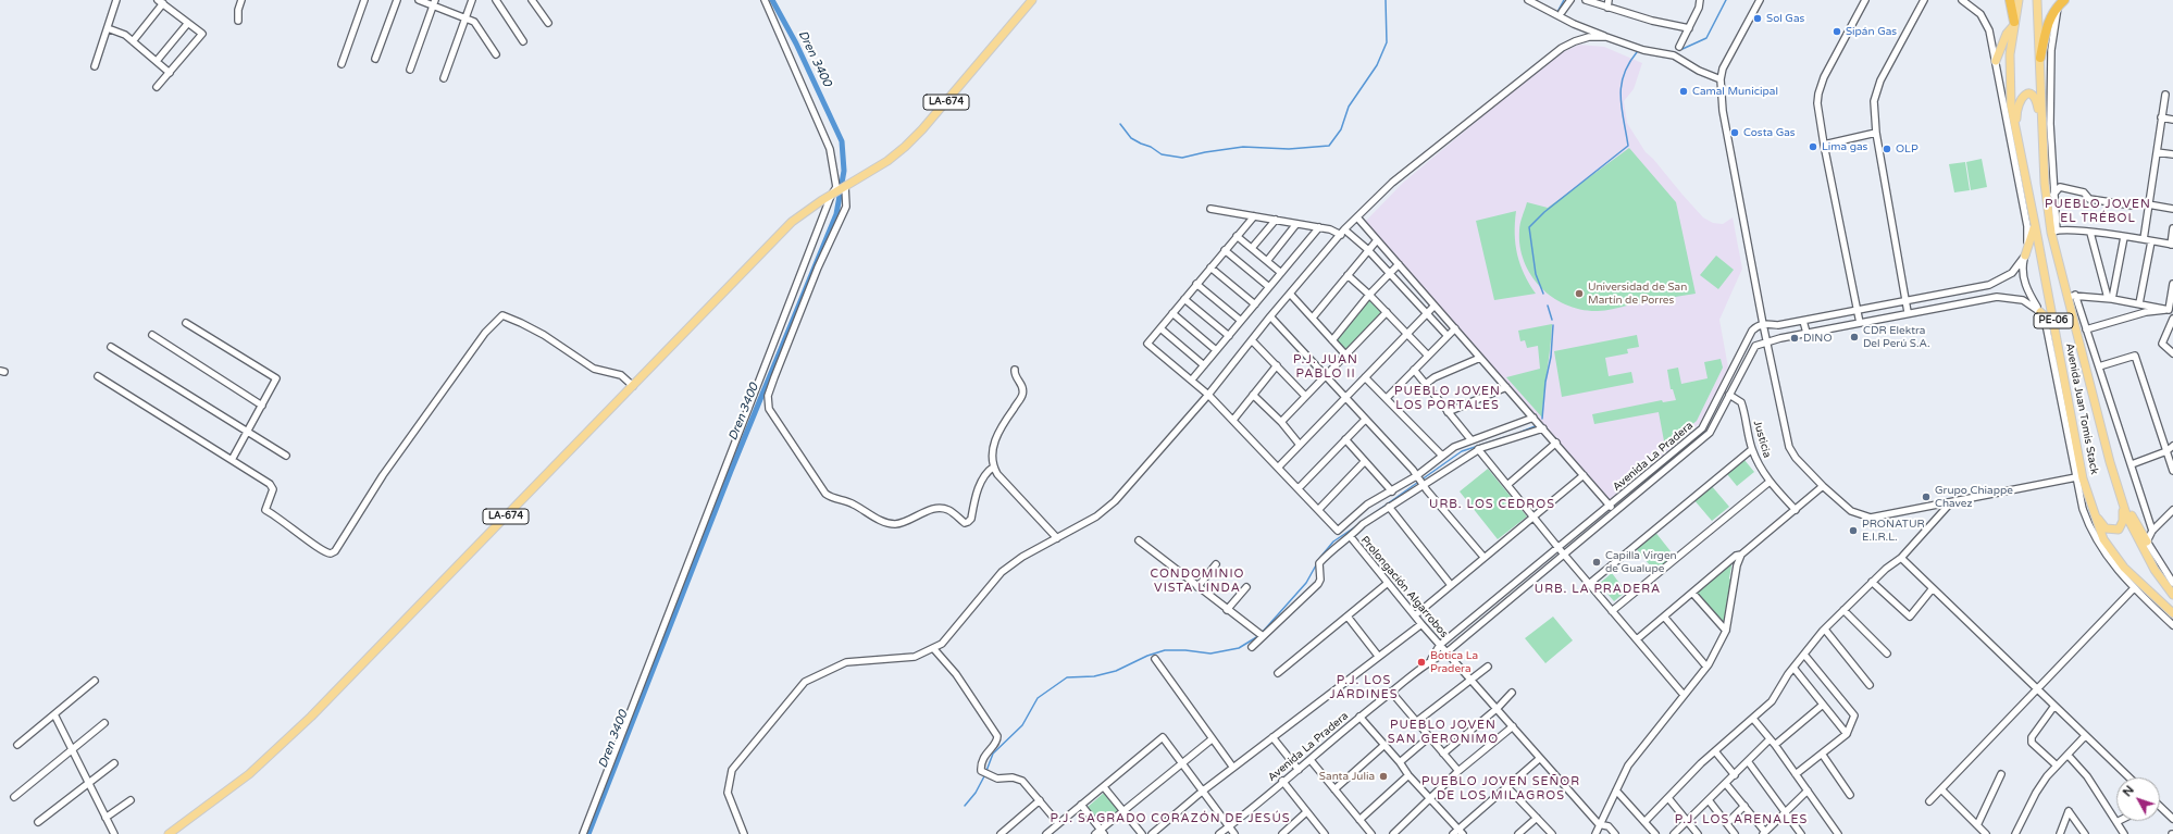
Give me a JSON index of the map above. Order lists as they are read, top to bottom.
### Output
{
  "streets": {
    "main road": ["LA-674", "PE-06", "Avenida Juan Tomis Stack"],
    "street": ["Justicia", "Avenida La Pradera", "Prolongación Algarrobos"]
  },
  "crossings": [
    ["PE-06", "Avenida Juan Tomis Stack"],
    ["Justicia", "Avenida La Pradera"],
    ["Avenida La Pradera", "Prolongación Algarrobos"]
  ],
  "districts": [
    "PUEBLO JOVEN EL TRÉBOL",
    "P.J. JUAN PABLO II",
    "PUEBLO JOVEN LOS PORTALES",
    "URB. LOS CEDROS",
    "CONDOMINIO VISTA LINDA",
    "URB. LA PRADERA",
    "P.J. LOS JARDINES",
    "PUEBLO JOVEN SAN GERONIMO",
    "PUEBLO JOVEN SEÑOR DE LOS MILAGROS",
    "P.J. SAGRADO CORAZÓN DE JESÚS",
    "P.J. LOS ARENALES"
  ],
  "water": ["Dren 3400"],
  "places": [
    "Sol Gas",
    "Sipán Gas",
    "Camal Municipal",
    "Costa Gas",
    "Lima gas",
    "OLP",
    "Universidad de San Martín de Porres",
    "CDR Elektra Del Perú S.A.",
    "DINO",
    "Grupo Chiappe Chavez",
    "PRONATUR E.I.R.L.",
    "Capilla Virgen de Gualupe",
    "Botica La Pradera",
    "Santa Julia"
  ],
  "north": "top left"
}
